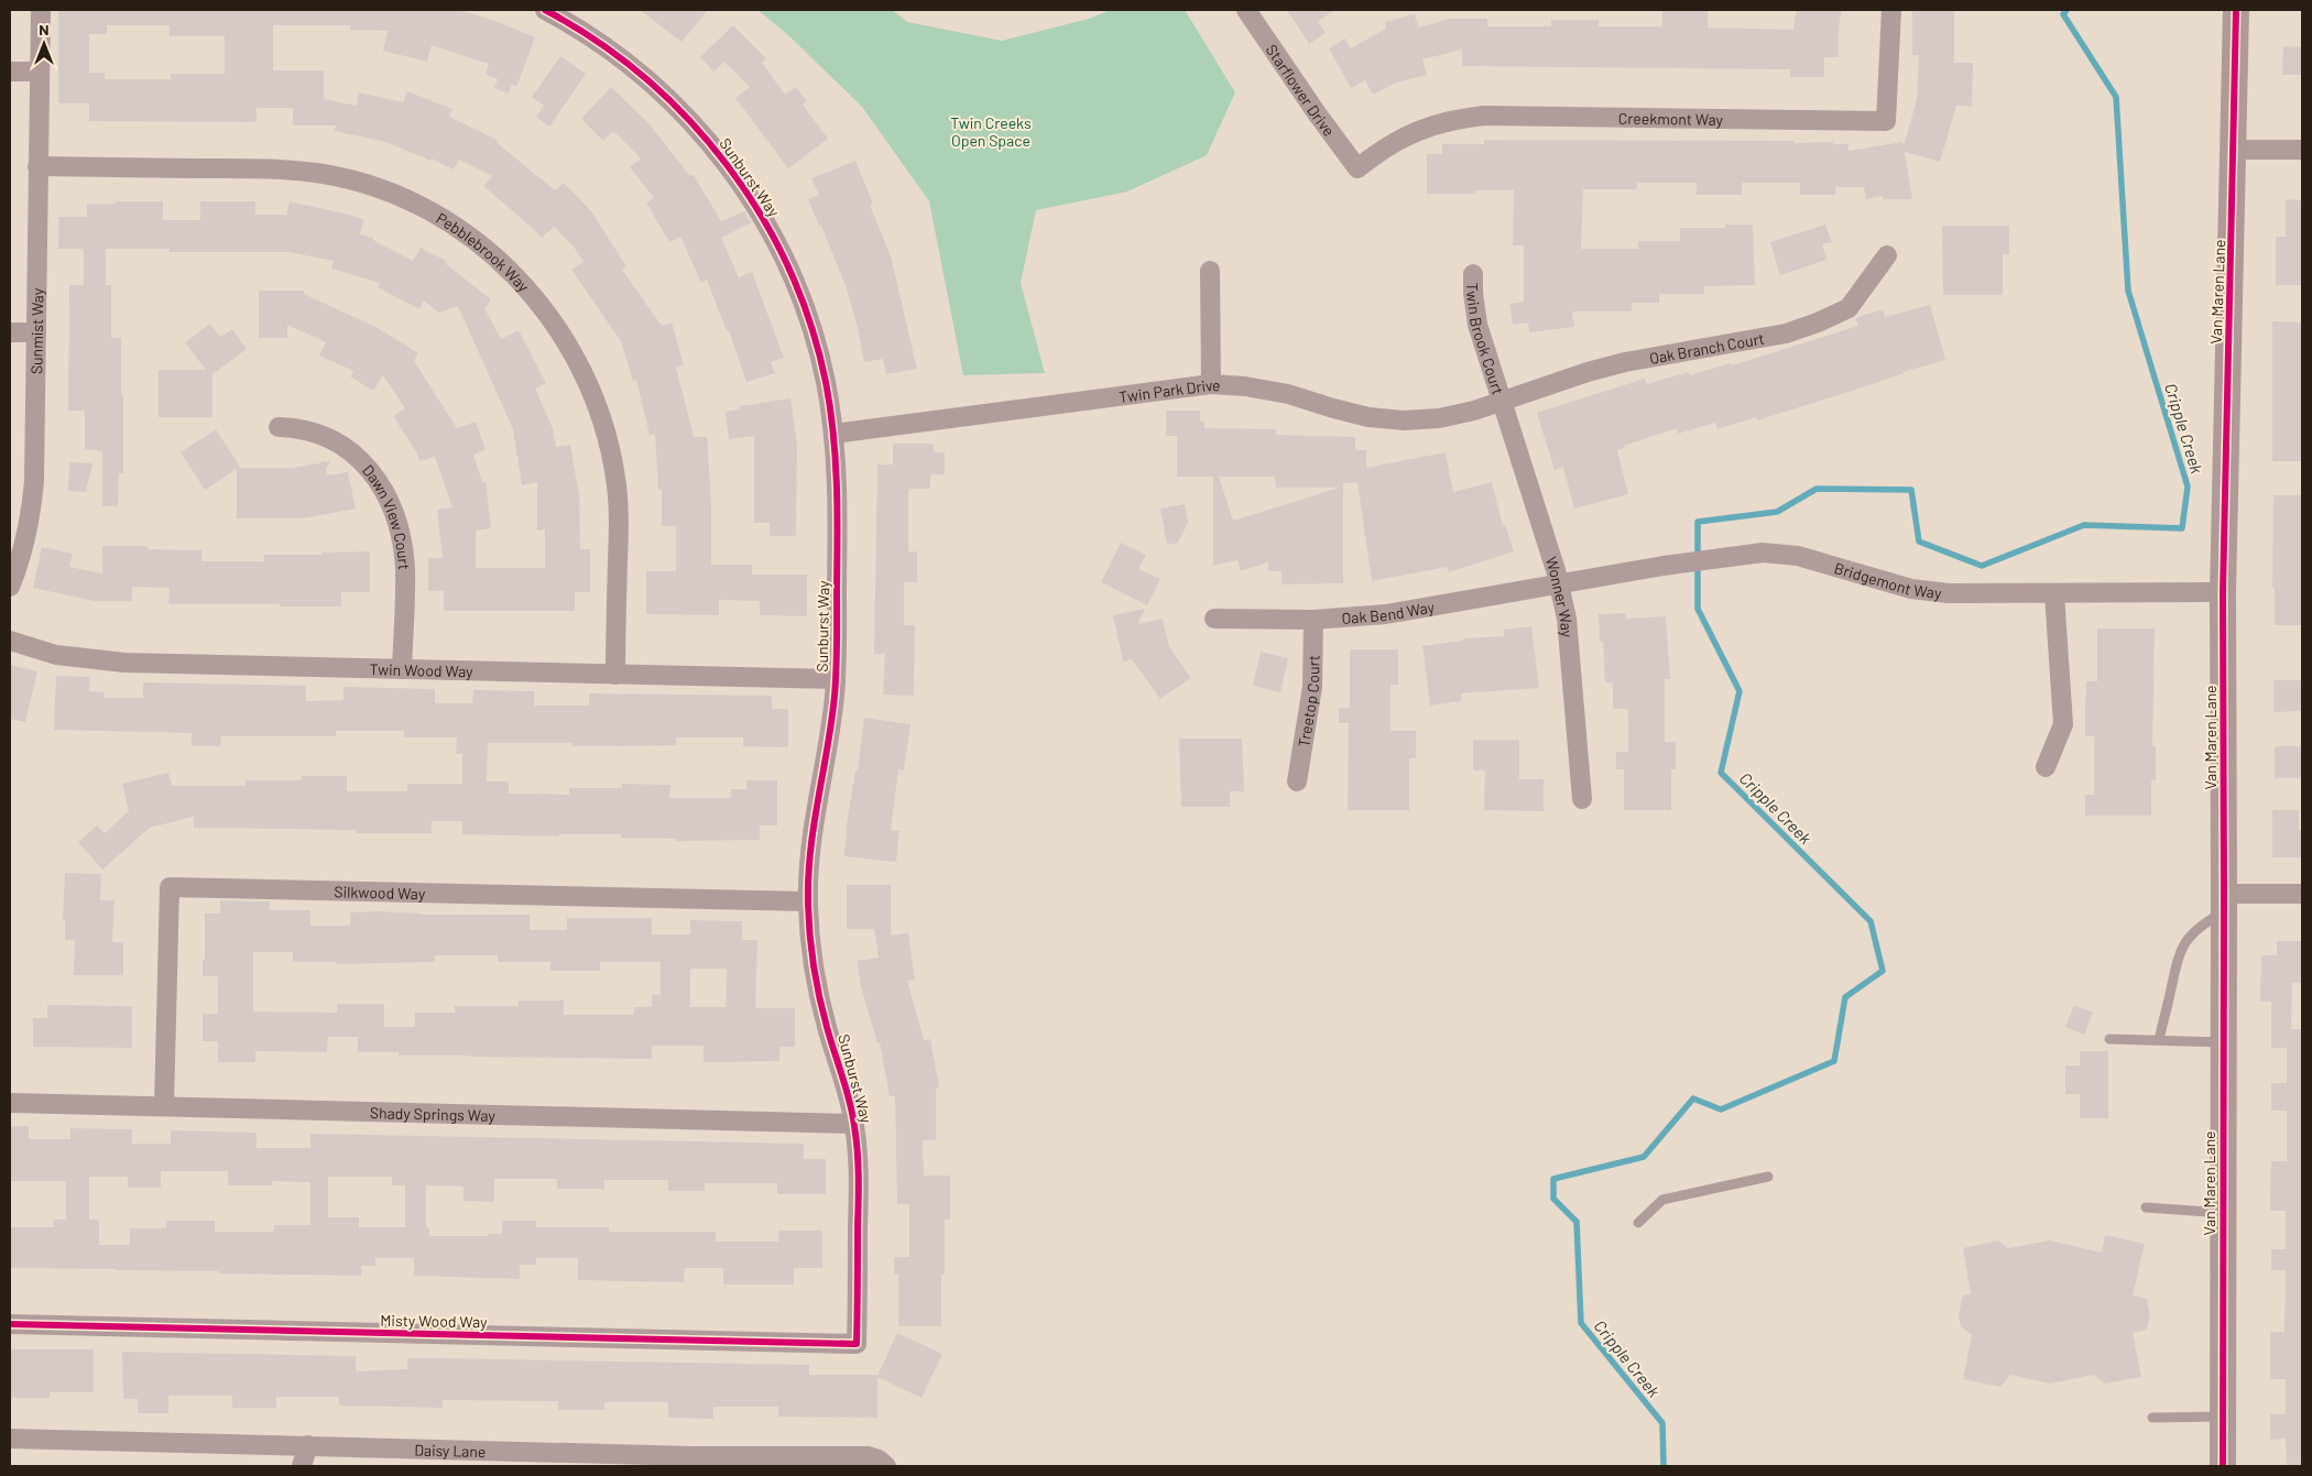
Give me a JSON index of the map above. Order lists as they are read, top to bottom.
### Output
{
  "streets": {
    "main road": ["Van Maren Lane"],
    "street": [
      "Starflower Drive",
      "Creekmont Way",
      "Sunburst Way",
      "Pebblebrook Way",
      "Sunmist Way",
      "Twin Brook Court",
      "Oak Branch Court",
      "Twin Park Drive",
      "Dawn View Court",
      "Bridgemont Way",
      "Wonner Way",
      "Oak Bend Way",
      "Twin Wood Way",
      "Treetop Court",
      "Silkwood Way",
      "Shady Springs Way",
      "Misty Wood Way",
      "Daisy Lane"
    ]
  },
  "crossings": [
    ["Starflower Drive", "Creekmont Way"],
    ["Sunburst Way", "Twin Park Drive"],
    ["Sunburst Way", "Twin Wood Way"],
    ["Sunburst Way", "Silkwood Way"],
    ["Sunburst Way", "Shady Springs Way"],
    ["Sunburst Way", "Misty Wood Way"],
    ["Pebblebrook Way", "Sunmist Way"],
    ["Pebblebrook Way", "Twin Wood Way"],
    ["Van Maren Lane", "Bridgemont Way"],
    ["Twin Brook Court", "Oak Branch Court"],
    ["Twin Brook Court", "Twin Park Drive"],
    ["Twin Brook Court", "Wonner Way"],
    ["Oak Branch Court", "Twin Park Drive"],
    ["Oak Branch Court", "Wonner Way"],
    ["Twin Park Drive", "Wonner Way"],
    ["Dawn View Court", "Twin Wood Way"],
    ["Bridgemont Way", "Wonner Way"],
    ["Bridgemont Way", "Oak Bend Way"],
    ["Wonner Way", "Oak Bend Way"],
    ["Oak Bend Way", "Treetop Court"],
    ["Silkwood Way", "Shady Springs Way"]
  ],
  "water": ["Cripple Creek"],
  "parks": ["Twin Creeks Open Space"],
  "north": "top"
}
